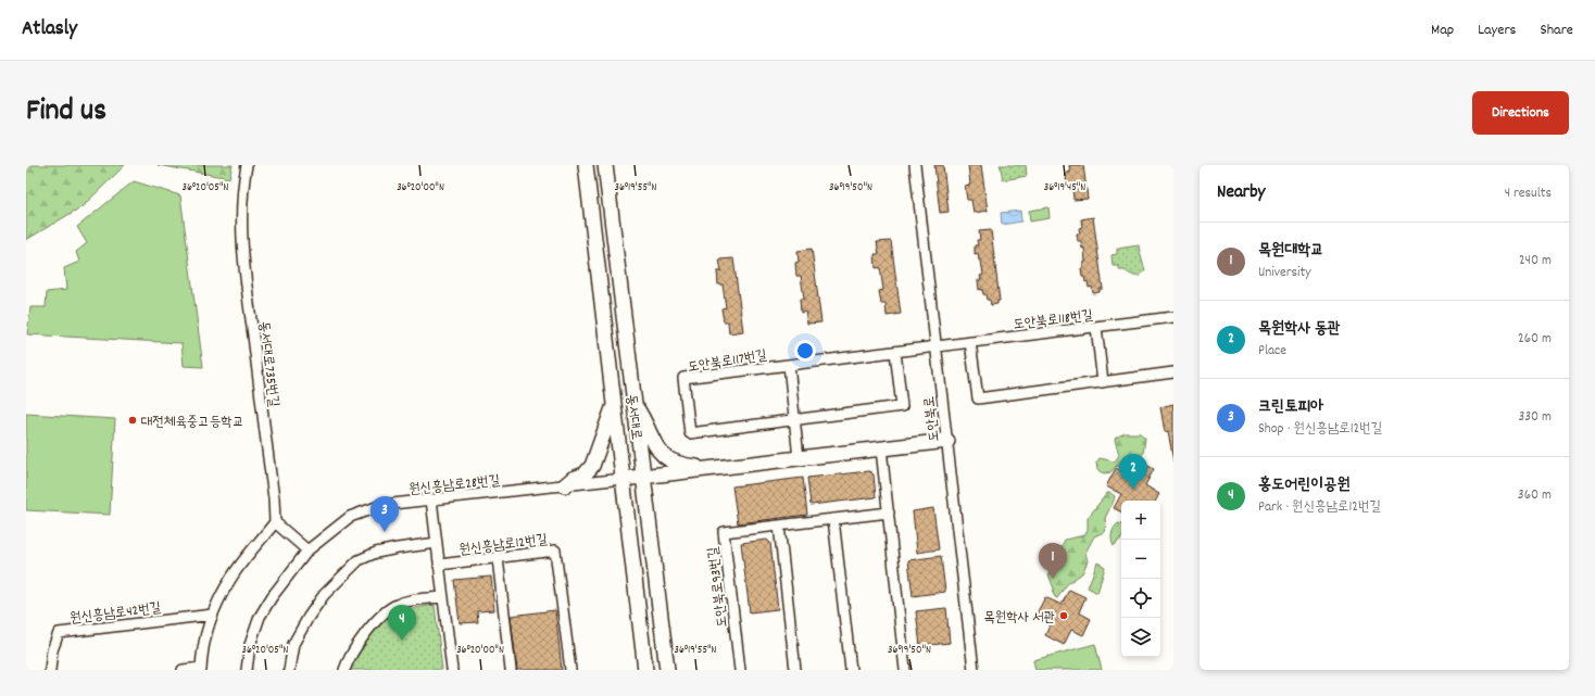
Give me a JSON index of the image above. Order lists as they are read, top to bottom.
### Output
{
  "streets": {
    "street": [
      "도안북로118번길",
      "도안북로117번길",
      "동서대로735번길",
      "동서대로",
      "도안북로",
      "원신흥남로28번길",
      "원신흥남로12번길",
      "도안북로93번길",
      "원신흥남로42번길"
    ]
  },
  "crossings": [
    ["도안북로118번길", "도안북로117번길"],
    ["도안북로118번길", "도안북로"],
    ["도안북로117번길", "도안북로"],
    ["동서대로", "원신흥남로28번길"]
  ],
  "places": ["대전체육중고등학교", "목원학사 서관"],
  "page": {
    "header": "Atlasly",
    "nav": ["Map", "Layers", "Share"],
    "title": "Find us",
    "buttons": "Directions",
    "heading": ["Nearby", "4 results"],
    "list": [
      {
        "mark": "1",
        "name": "목원대학교",
        "note": "University",
        "value": "240 m"
      },
      {
        "mark": "2",
        "name": "목원학사 동관",
        "note": "Place",
        "value": "260 m"
      },
      {
        "mark": "3",
        "name": "크린토피아",
        "note": "Shop · 원신흥남로12번길",
        "value": "330 m"
      },
      {
        "mark": "4",
        "name": "홍도어린이공원",
        "note": "Park · 원신흥남로12번길",
        "value": "360 m"
      }
    ],
    "pins": [
      "2",
      "3",
      "1",
      "4"
    ],
    "map_buttons": ["+", "−"]
  },
  "coordinates": [
    "36°20'05\"N",
    "36°20'00\"N",
    "36°19'55\"N",
    "36°19'50\"N",
    "36°19'45\"N"
  ]
}
